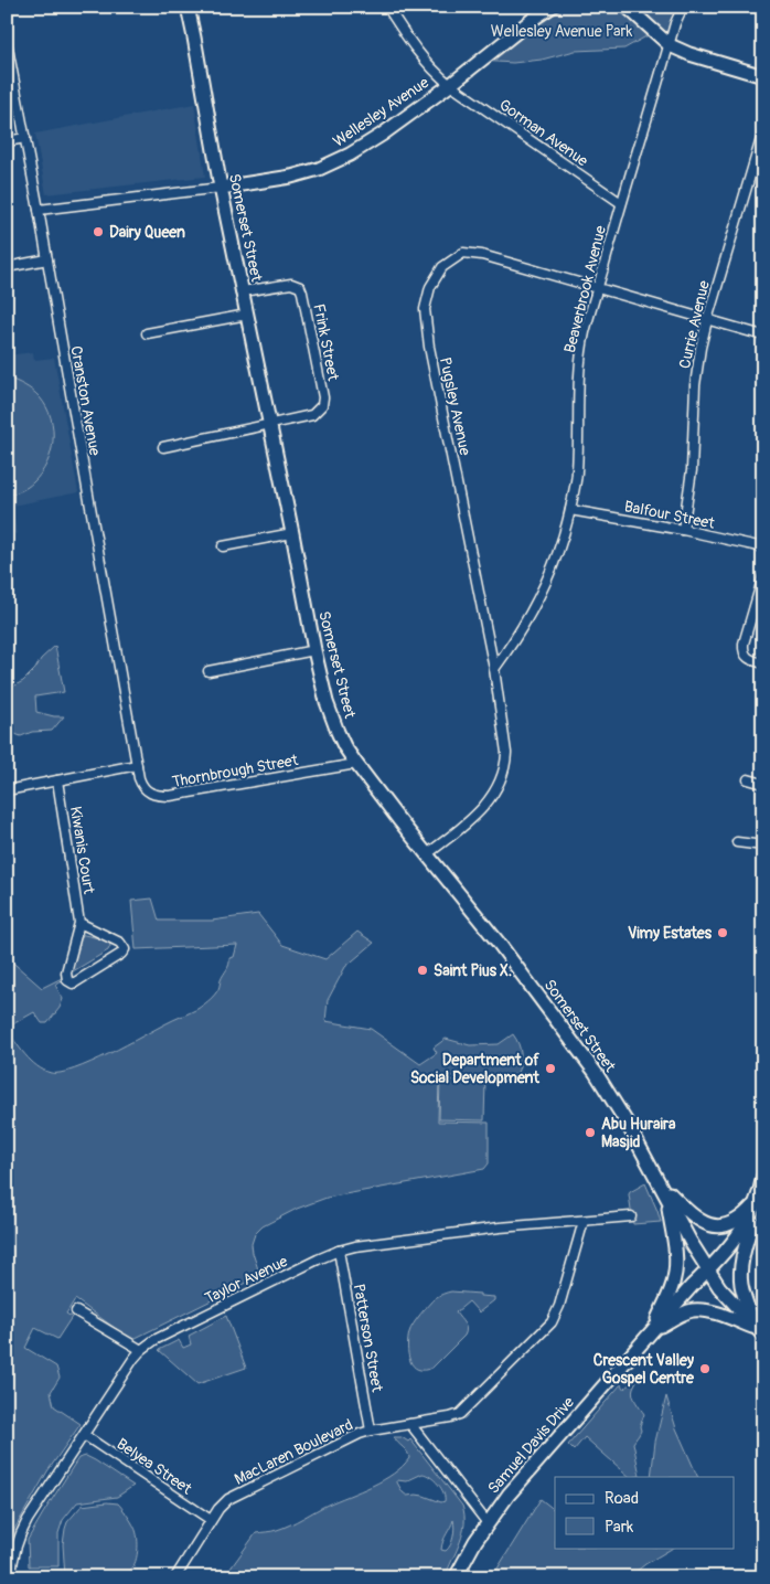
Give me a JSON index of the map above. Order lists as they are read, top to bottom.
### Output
{
  "streets": {
    "main road": ["Wellesley Avenue", "Somerset Street", "Samuel Davis Drive"],
    "street": [
      "Gorman Avenue",
      "Beaverbrook Avenue",
      "Currie Avenue",
      "Frink Street",
      "Cranston Avenue",
      "Pugsley Avenue",
      "Balfour Street",
      "Thornbrough Street",
      "Kiwanis Court",
      "Taylor Avenue",
      "Patterson Street",
      "MacLaren Boulevard",
      "Belyea Street"
    ]
  },
  "crossings": [
    ["Wellesley Avenue", "Gorman Avenue"],
    ["Wellesley Avenue", "Somerset Street"],
    ["Wellesley Avenue", "Cranston Avenue"],
    ["Gorman Avenue", "Beaverbrook Avenue"],
    ["Somerset Street", "Frink Street"],
    ["Somerset Street", "Pugsley Avenue"],
    ["Somerset Street", "Thornbrough Street"],
    ["Somerset Street", "Samuel Davis Drive"],
    ["Beaverbrook Avenue", "Pugsley Avenue"],
    ["Beaverbrook Avenue", "Balfour Street"],
    ["Currie Avenue", "Pugsley Avenue"],
    ["Currie Avenue", "Balfour Street"],
    ["Cranston Avenue", "Thornbrough Street"],
    ["Taylor Avenue", "Patterson Street"],
    ["Taylor Avenue", "MacLaren Boulevard"],
    ["Taylor Avenue", "Belyea Street"],
    ["Patterson Street", "MacLaren Boulevard"],
    ["MacLaren Boulevard", "Belyea Street"]
  ],
  "parks": ["Wellesley Avenue Park"],
  "places": [
    "Dairy Queen",
    "Vimy Estates",
    "Saint Pius X.",
    "Department of Social Development",
    "Abu Huraira Masjid",
    "Crescent Valley Gospel Centre"
  ],
  "legend": ["Road", "Park"]
}
